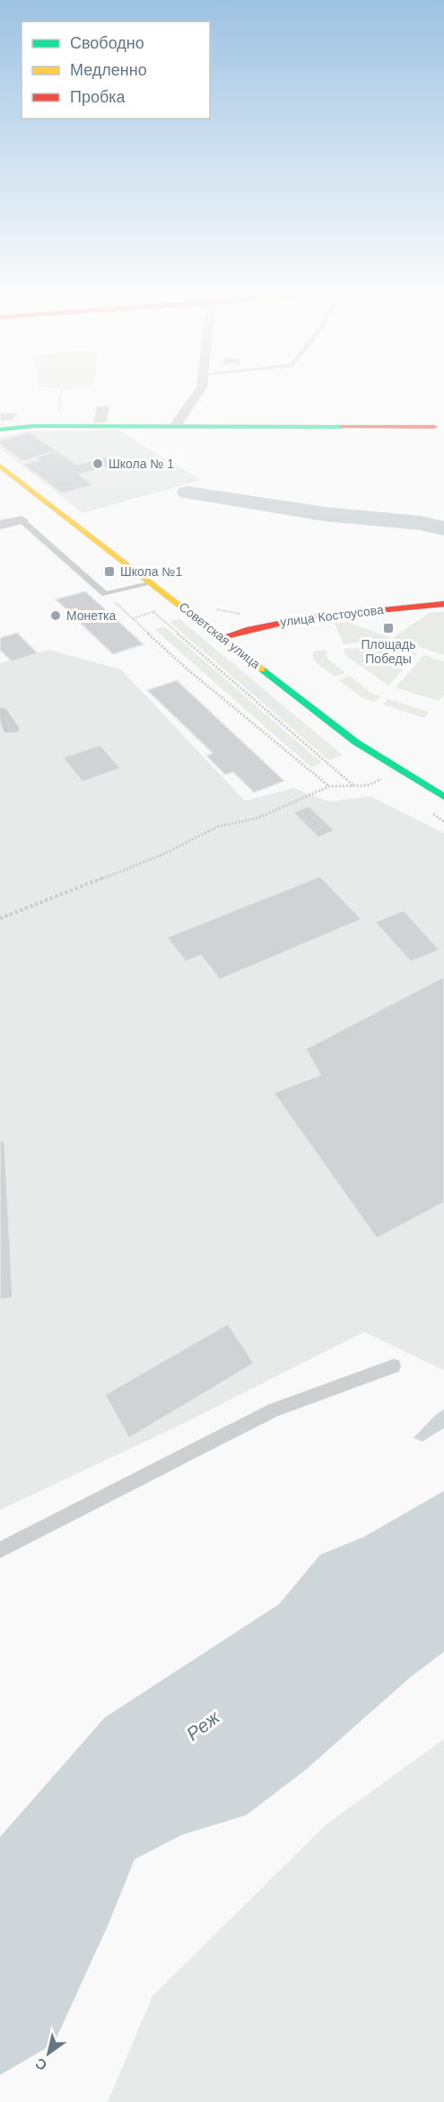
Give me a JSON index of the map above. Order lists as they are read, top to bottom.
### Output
{
  "streets": {
    "street": ["улица Костоусова", "Советская улица"]
  },
  "crossings": [
    ["улица Костоусова", "Советская улица"]
  ],
  "water": ["Реж"],
  "places": {
    "other": ["Школа № 1", "Монетка"],
    "transit": ["Школа №1", "Площадь Победы"]
  },
  "legend": ["Свободно", "Медленно", "Пробка"],
  "north": "bottom left"
}
